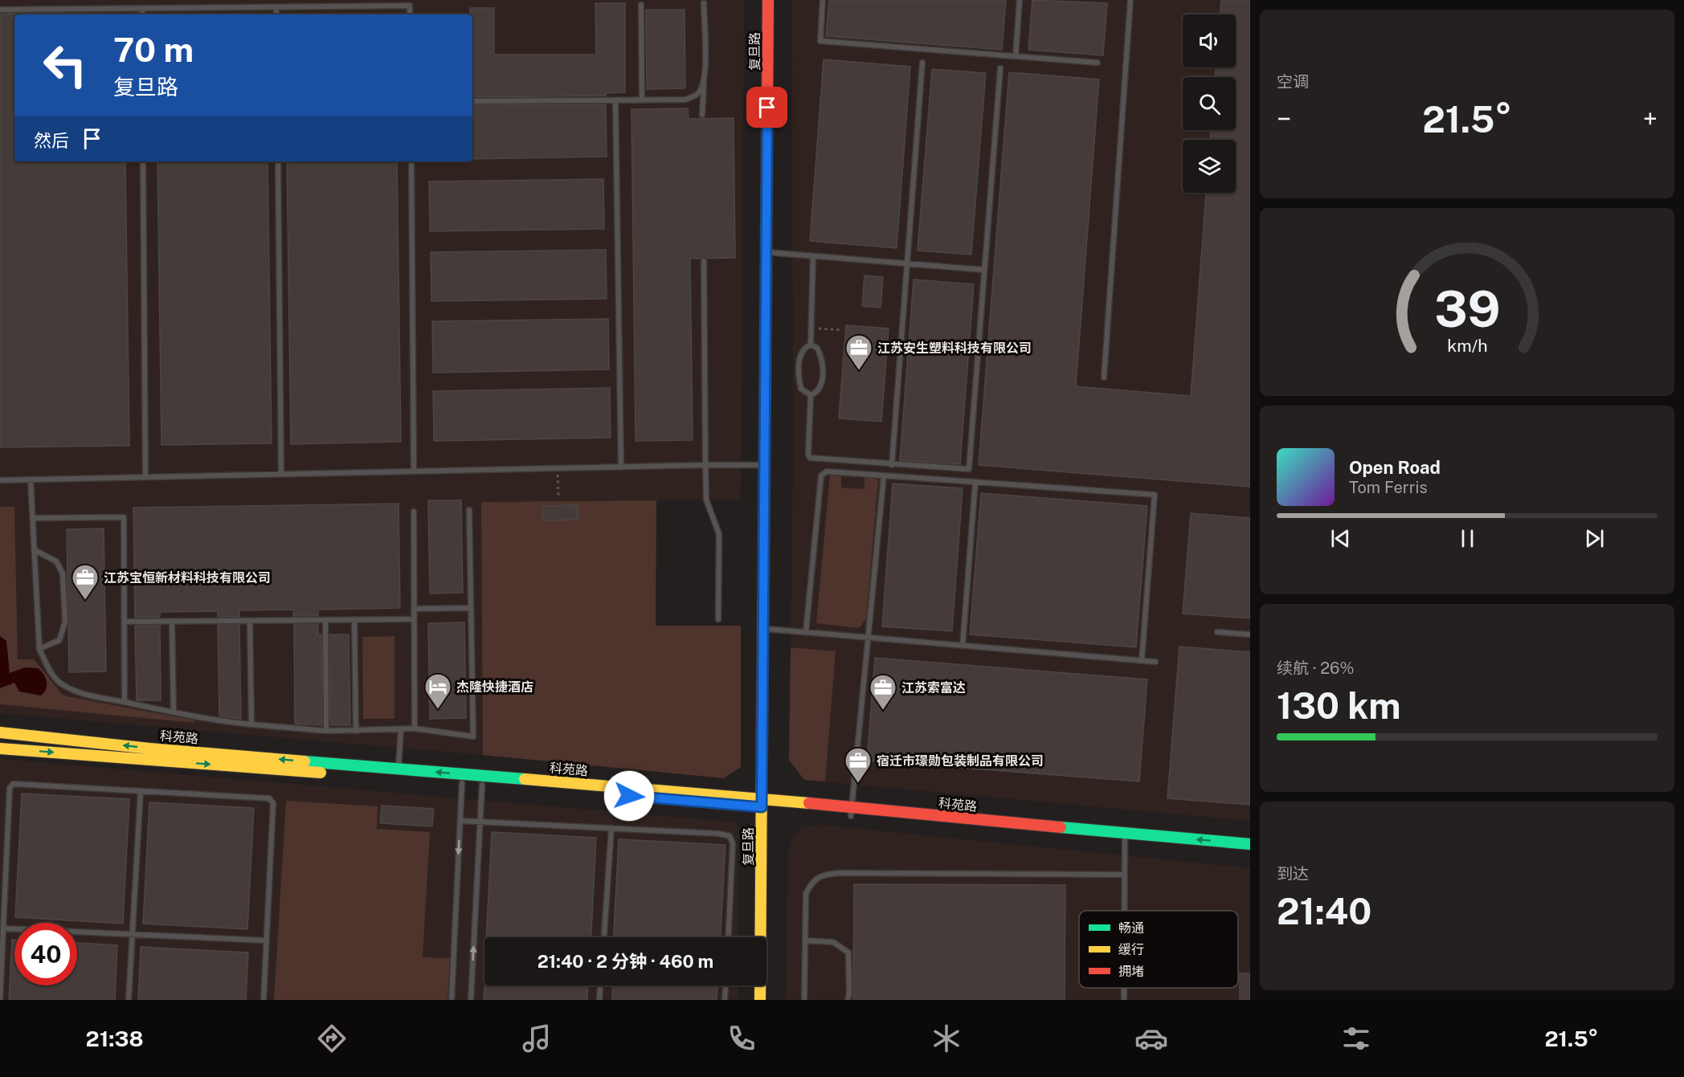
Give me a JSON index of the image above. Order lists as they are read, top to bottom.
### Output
{
  "streets": {
    "street": ["复旦路", "科苑路"]
  },
  "crossings": [
    ["复旦路", "科苑路"]
  ],
  "places": {
    "office": [
      "江苏安生塑料科技有限公司",
      "江苏宝恒新材料科技有限公司",
      "江苏索富达",
      "宿迁市璟勋包装制品有限公司"
    ],
    "hotel": ["杰隆快捷酒店"]
  },
  "legend": ["畅通", "缓行", "拥堵"],
  "page": {
    "tile": [
      "空调",
      ["续航 · 26%", "130 km"],
      ["到达", "21:40"]
    ],
    "turn": ["70 m", "复旦路"],
    "heat": ["−", "21.5°", "+"],
    "then": "然后",
    "song": ["Open Road", "Tom Ferris"],
    "limit": "40",
    "trip": "21:40 · 2 分钟 · 460 m",
    "tabs": ["21:38", "21.5°"],
    "gauge": ["39", "km/h"]
  }
}
